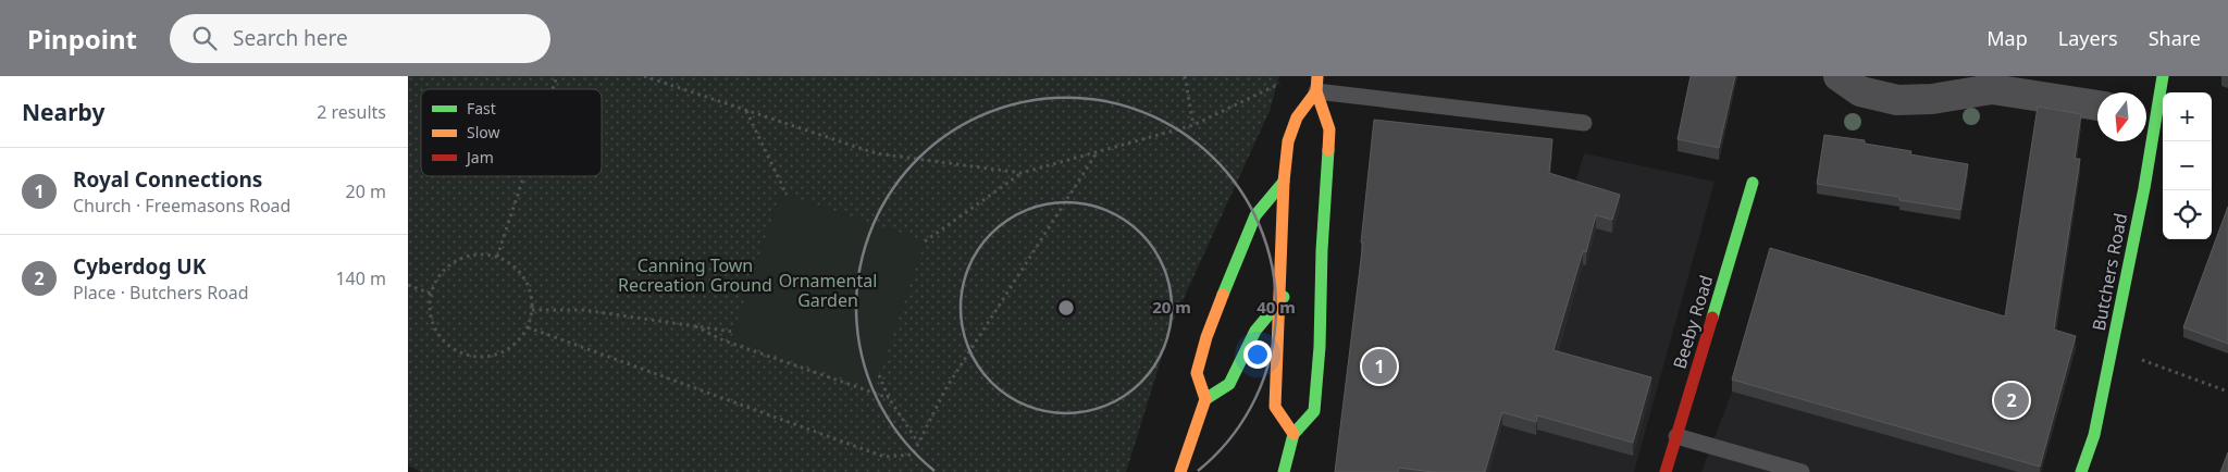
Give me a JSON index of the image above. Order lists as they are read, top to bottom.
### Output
{
  "streets": {
    "street": ["Butchers Road", "Beeby Road"]
  },
  "parks": ["Canning Town Recreation Ground", "Ornamental Garden"],
  "legend": ["Fast", "Slow", "Jam"],
  "north": "bottom",
  "page": {
    "header": "Pinpoint",
    "search": "Search here",
    "nav": ["Map", "Layers", "Share"],
    "heading": ["Nearby", "2 results"],
    "map_buttons": ["+", "−"],
    "list": [
      {
        "mark": "1",
        "name": "Royal Connections",
        "note": "Church · Freemasons Road",
        "value": "20 m"
      },
      {
        "mark": "2",
        "name": "Cyberdog UK",
        "note": "Place · Butchers Road",
        "value": "140 m"
      }
    ],
    "pins": ["1", "2"]
  },
  "rings": ["20 m", "40 m"]
}
